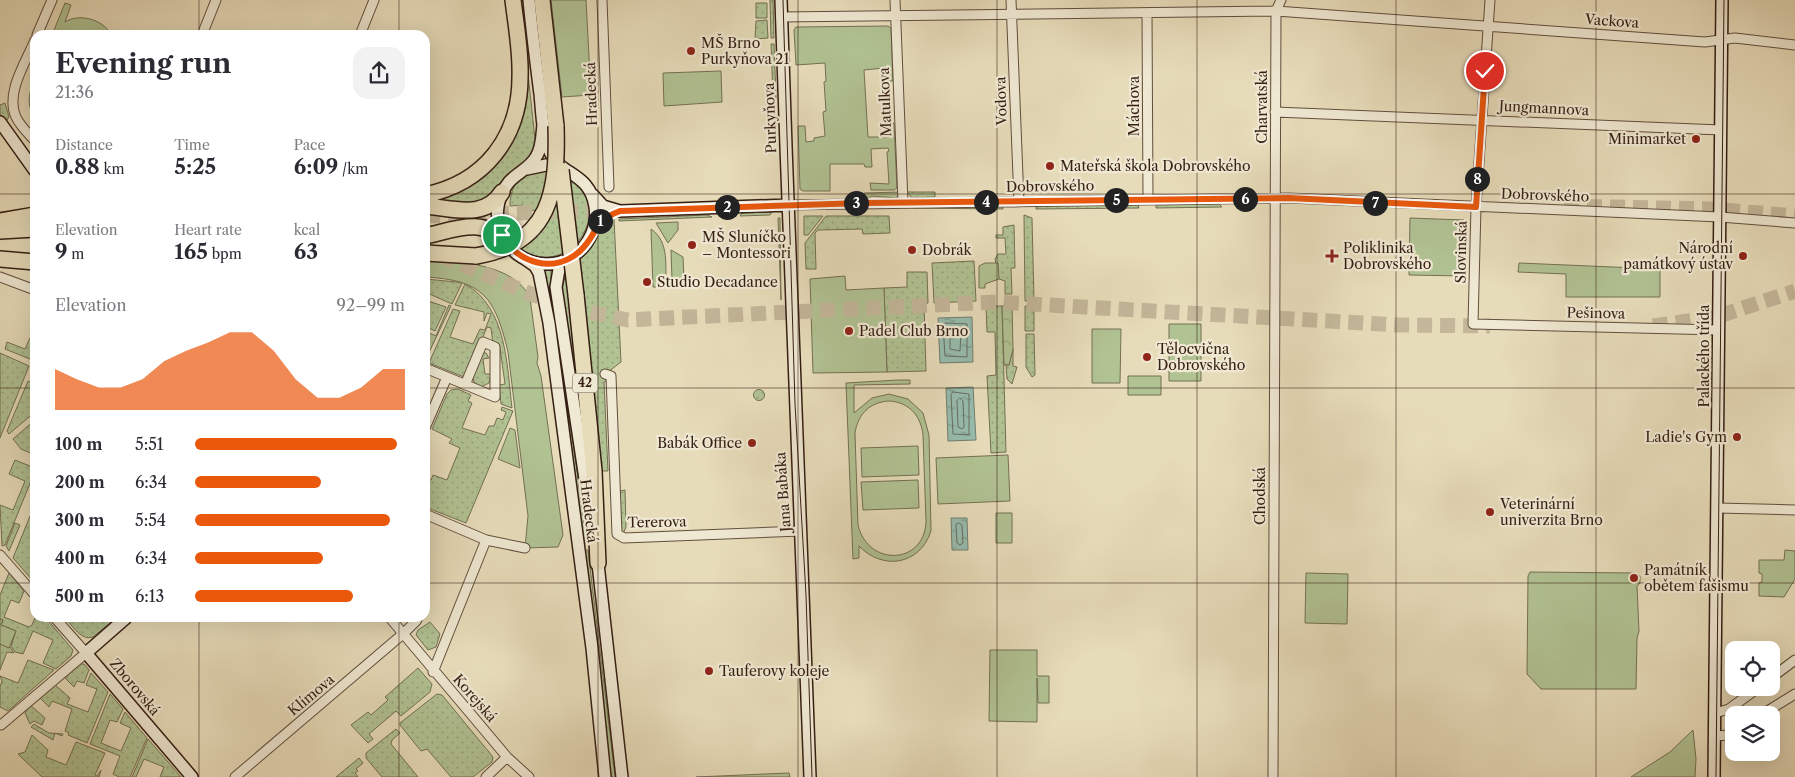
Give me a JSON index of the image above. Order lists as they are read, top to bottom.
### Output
{
  "streets": {
    "highway": ["42"],
    "main road": [
      "Hradecká",
      "Purkyňova",
      "Dobrovského",
      "Palackého třída",
      "Jana Babáka",
      "Zborovská"
    ],
    "street": [
      "Vackova",
      "Vodova",
      "Matulkova",
      "Máchova",
      "Charvatská",
      "Jungmannova",
      "Slovinská",
      "Pešinova",
      "Chodská",
      "Tererova",
      "Klímova",
      "Korejská"
    ]
  },
  "crossings": [
    ["Vackova", "Vodova"],
    ["Vackova", "Matulkova"],
    ["Vackova", "Máchova"],
    ["Vackova", "Charvatská"],
    ["Vackova", "Purkyňova"],
    ["Vackova", "Slovinská"],
    ["Vackova", "Palackého třída"],
    ["Hradecká", "Dobrovského"],
    ["Hradecká", "42"],
    ["Vodova", "Dobrovského"],
    ["Matulkova", "Dobrovského"],
    ["Máchova", "Dobrovského"],
    ["Charvatská", "Jungmannova"],
    ["Charvatská", "Dobrovského"],
    ["Charvatská", "Chodská"],
    ["Jungmannova", "Slovinská"],
    ["Jungmannova", "Palackého třída"],
    ["Purkyňova", "Dobrovského"],
    ["Purkyňova", "Jana Babáka"],
    ["Dobrovského", "Slovinská"],
    ["Dobrovského", "Palackého třída"],
    ["Dobrovského", "Jana Babáka"],
    ["Slovinská", "Pešinova"],
    ["Pešinova", "Palackého třída"],
    ["Jana Babáka", "Tererova"],
    ["Klímova", "Korejská"]
  ],
  "places": {
    "other": [
      "MŠ Brno Purkyňova 21",
      "Minimarket",
      "Mateřská škola Dobrovského",
      "MŠ Sluníčko – Montessori",
      "Dobrák",
      "Národní památkový ústav",
      "Studio Decadance",
      "Padel Club Brno",
      "Tělocvična Dobrovského",
      "Ladie's Gym",
      "Babák Office",
      "Veterinární univerzita Brno",
      "Památník obětem fašismu",
      "Tauferovy koleje"
    ],
    "health": ["Poliklinika Dobrovského"]
  },
  "page": {
    "heading": ["Evening run", "21:36"],
    "stats": [
      ["Distance", "0.88 km"],
      ["Time", "5:25"],
      ["Pace", "6:09 /km"],
      ["Elevation", "9 m"],
      ["Heart rate", "165 bpm"],
      ["kcal", "63"]
    ],
    "pins": [
      "8",
      "6",
      "5",
      "4",
      "3",
      "7",
      "2",
      "1"
    ],
    "chart": ["Elevation", "92–99 m"],
    "list": [
      {
        "name": "100 m",
        "note": "5:51"
      },
      {
        "name": "200 m",
        "note": "6:34"
      },
      {
        "name": "300 m",
        "note": "5:54"
      },
      {
        "name": "400 m",
        "note": "6:34"
      },
      {
        "name": "500 m",
        "note": "6:13"
      }
    ]
  }
}
